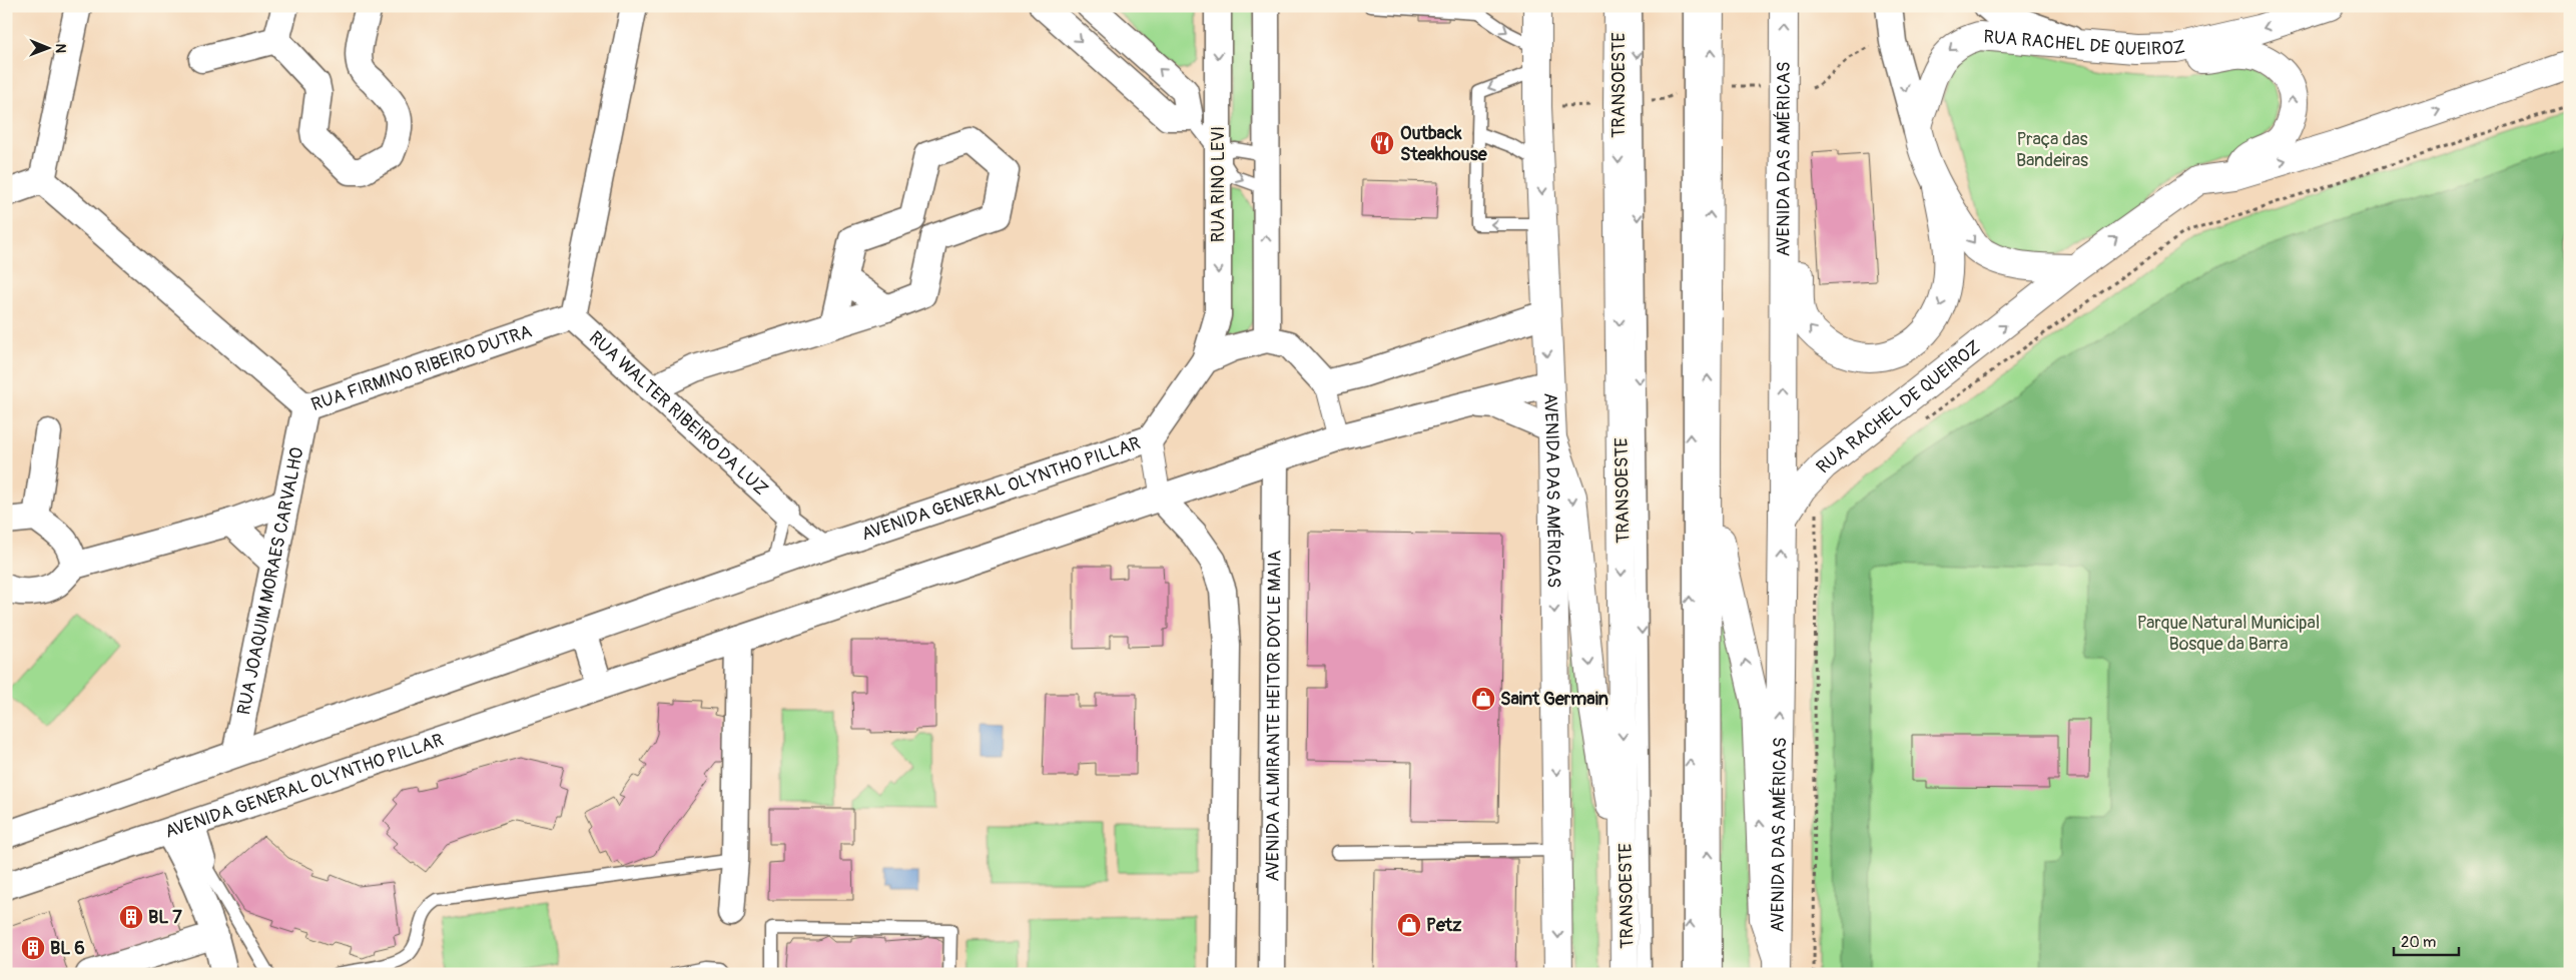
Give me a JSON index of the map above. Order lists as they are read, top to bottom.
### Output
{
  "streets": {
    "main road": ["RUA RACHEL DE QUEIROZ", "AVENIDA DAS AMÉRICAS"],
    "street": [
      "RUA RINO LEVI",
      "RUA FIRMINO RIBEIRO DUTRA",
      "RUA WALTER RIBEIRO DA LUZ",
      "AVENIDA GENERAL OLYNTHO PILLAR",
      "RUA JOAQUIM MORAES CARVALHO",
      "AVENIDA ALMIRANTE HEITOR DOYLE MAIA"
    ],
    "lane": ["TRANSOESTE"]
  },
  "crossings": [
    ["RUA RACHEL DE QUEIROZ", "AVENIDA DAS AMÉRICAS"],
    ["AVENIDA DAS AMÉRICAS", "AVENIDA GENERAL OLYNTHO PILLAR"],
    ["RUA RINO LEVI", "AVENIDA GENERAL OLYNTHO PILLAR"],
    ["RUA FIRMINO RIBEIRO DUTRA", "RUA WALTER RIBEIRO DA LUZ"],
    ["RUA FIRMINO RIBEIRO DUTRA", "RUA JOAQUIM MORAES CARVALHO"],
    ["AVENIDA GENERAL OLYNTHO PILLAR", "RUA JOAQUIM MORAES CARVALHO"],
    ["AVENIDA GENERAL OLYNTHO PILLAR", "AVENIDA ALMIRANTE HEITOR DOYLE MAIA"]
  ],
  "parks": ["Praça das Bandeiras", "Parque Natural Municipal Bosque da Barra"],
  "places": {
    "restaurant": ["Outback Steakhouse"],
    "shop": ["Saint Germain", "Petz"],
    "building": ["BL 7", "BL 6"]
  },
  "scale_bar": "20 m",
  "north": "right"
}
